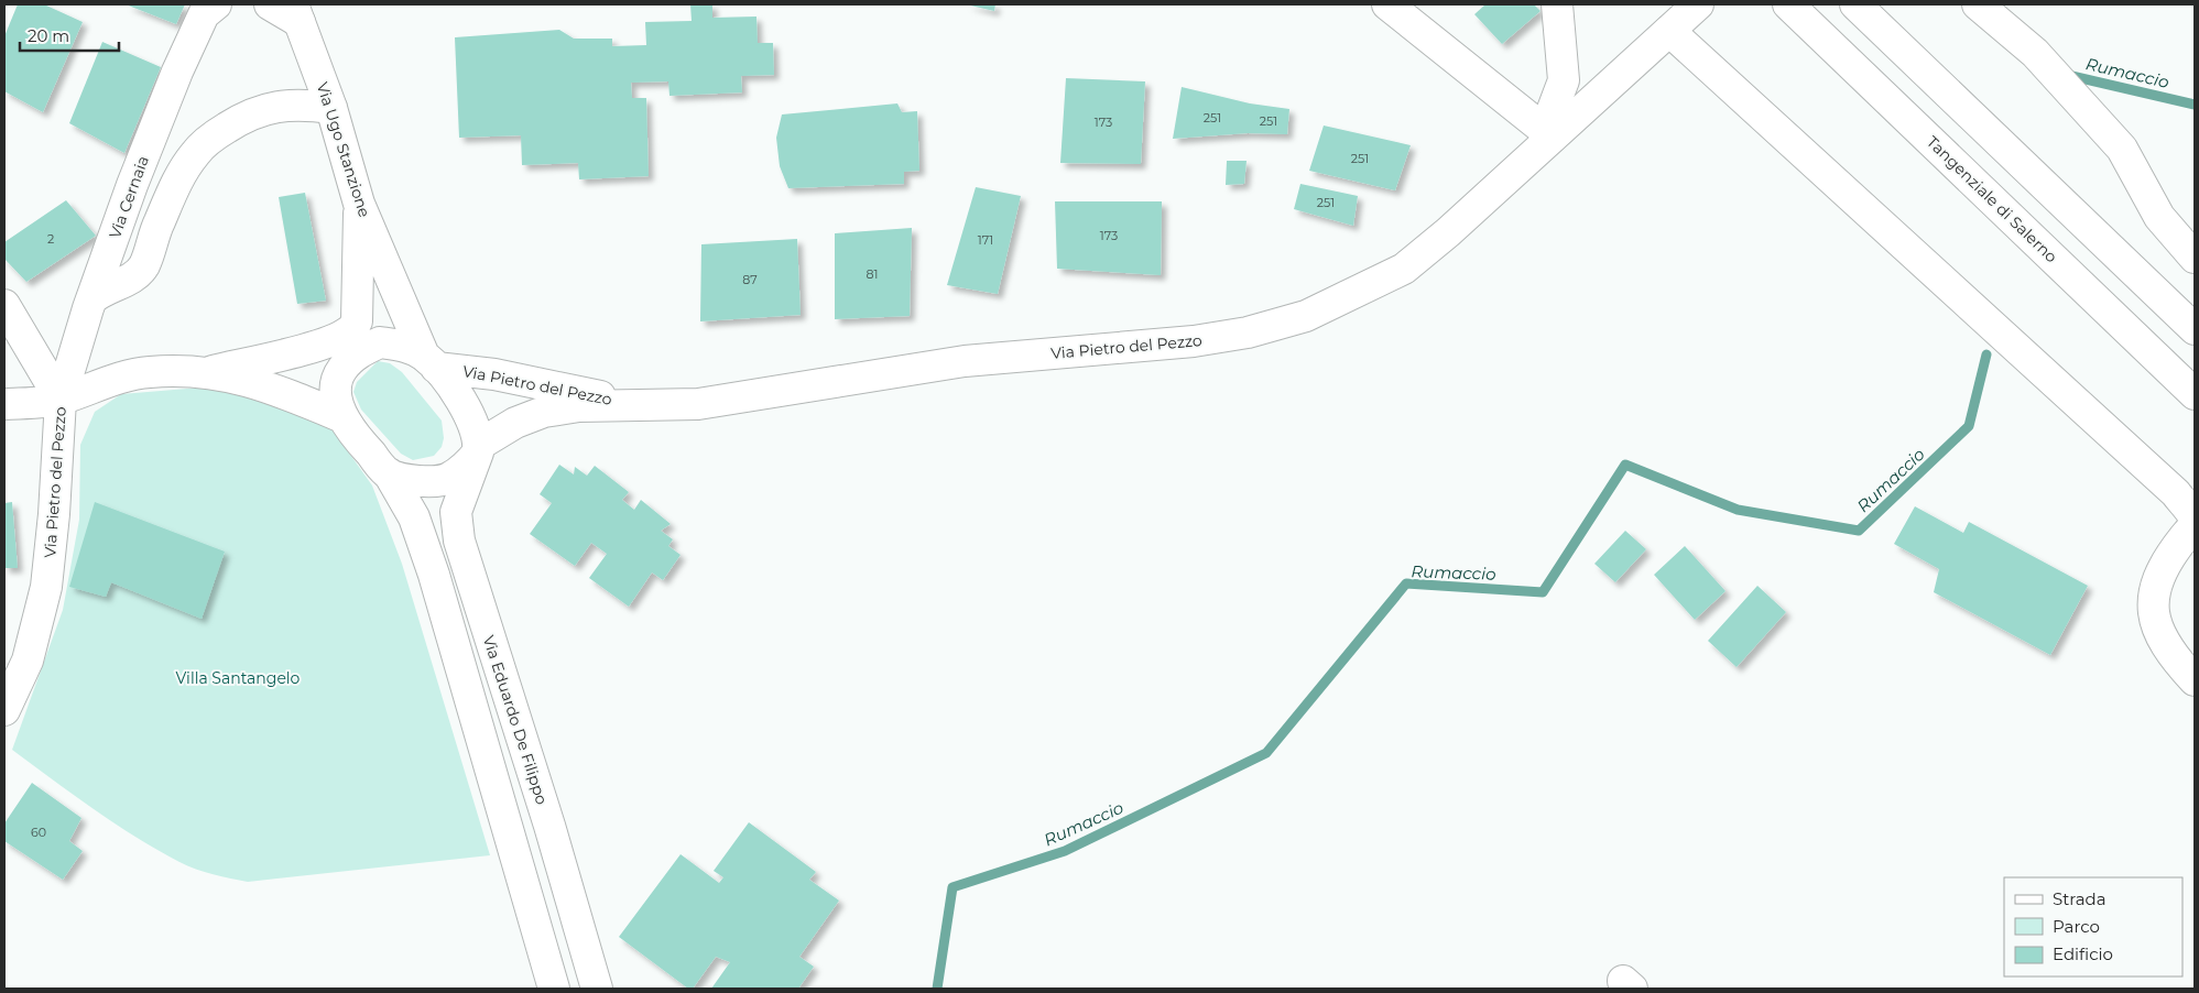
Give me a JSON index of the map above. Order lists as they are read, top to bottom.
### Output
{
  "streets": {
    "main road": [
      "Via Ugo Stanzione",
      "Via Cernaia",
      "Tangenziale di Salerno",
      "Via Pietro del Pezzo",
      "Via Eduardo De Filippo"
    ]
  },
  "crossings": [
    ["Via Ugo Stanzione", "Via Pietro del Pezzo"],
    ["Via Ugo Stanzione", "Via Eduardo De Filippo"],
    ["Via Cernaia", "Via Pietro del Pezzo"],
    ["Via Pietro del Pezzo", "Via Eduardo De Filippo"]
  ],
  "water": ["Rumaccio"],
  "parks": ["Villa Santangelo"],
  "house_numbers": [
    "251",
    "251",
    "173",
    "251",
    "251",
    "173",
    "2",
    "171",
    "81",
    "87",
    "60"
  ],
  "legend": ["Strada", "Parco", "Edificio"],
  "scale_bar": "20 m"
}
